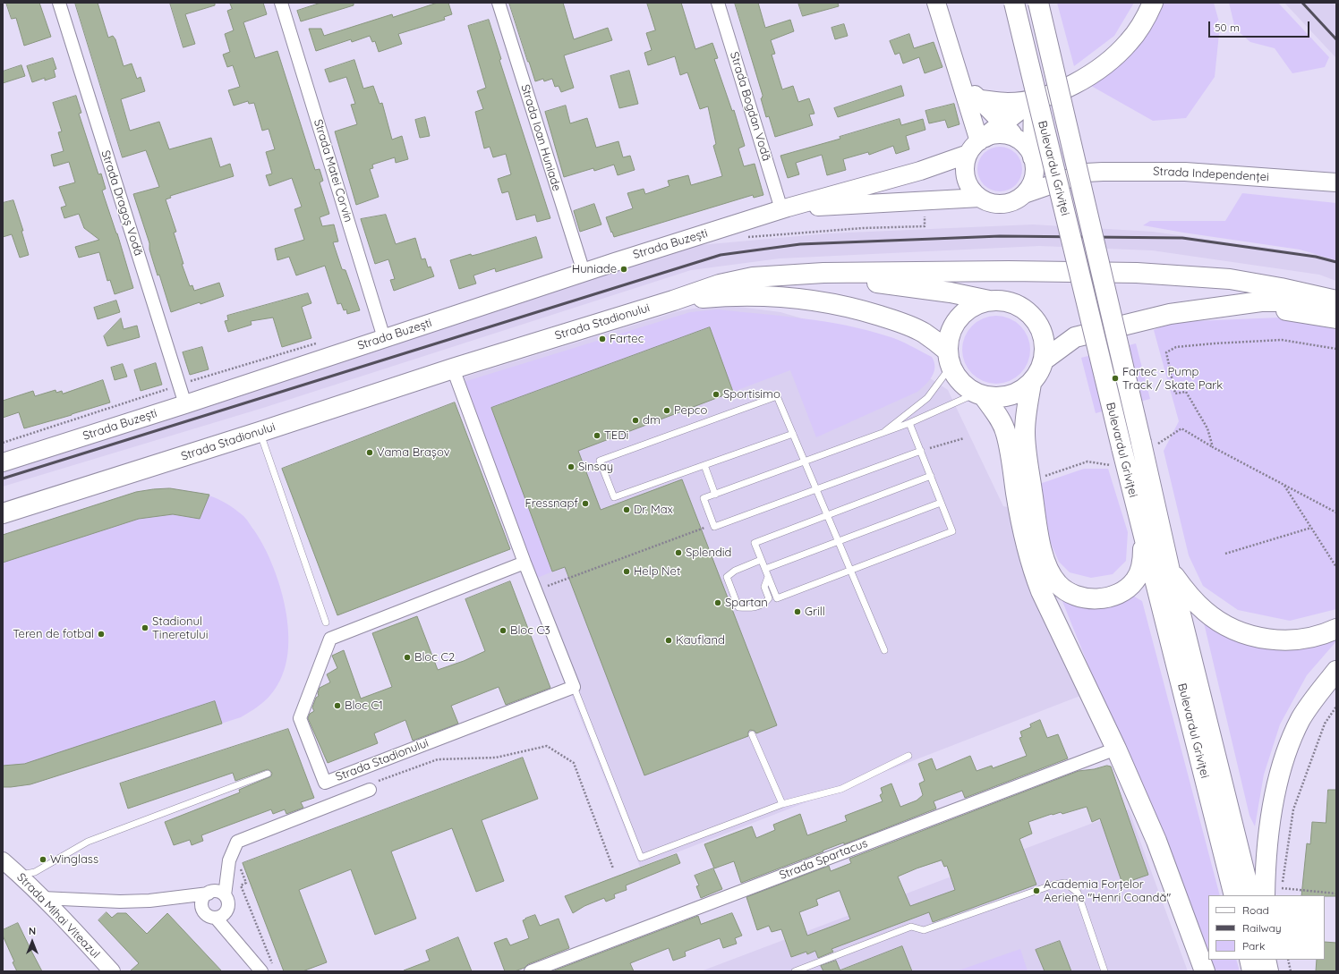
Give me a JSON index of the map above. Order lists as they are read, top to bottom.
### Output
{
  "streets": {
    "main road": [
      "Bulevardul Griviței",
      "Strada Independenței",
      "Strada Buzești",
      "Strada Stadionului"
    ],
    "street": [
      "Strada Bogdan Vodă",
      "Strada Ioan Huniade",
      "Strada Matei Corvin",
      "Strada Dragoș Vodă",
      "Strada Spartacus",
      "Strada Mihai Viteazul"
    ]
  },
  "crossings": [
    ["Strada Bogdan Vodă", "Strada Buzești"],
    ["Strada Ioan Huniade", "Strada Buzești"],
    ["Strada Matei Corvin", "Strada Buzești"],
    ["Strada Independenței", "Strada Buzești"],
    ["Strada Dragoș Vodă", "Strada Buzești"]
  ],
  "places": [
    "Huniade",
    "Fartec",
    "Fartec - Pump Track / Skate Park",
    "Sportisimo",
    "Pepco",
    "dm",
    "TEDi",
    "Vama Brașov",
    "Sinsay",
    "Fressnapf",
    "Dr. Max",
    "Splendid",
    "Help Net",
    "Spartan",
    "Grill",
    "Stadionul Tineretului",
    "Bloc C3",
    "Teren de fotbal",
    "Kaufland",
    "Bloc C2",
    "Bloc C1",
    "Winglass",
    "Academia Forțelor Aeriene \"Henri Coandă\""
  ],
  "legend": ["Road", "Railway", "Park"],
  "scale_bar": "50 m",
  "north": "top"
}
